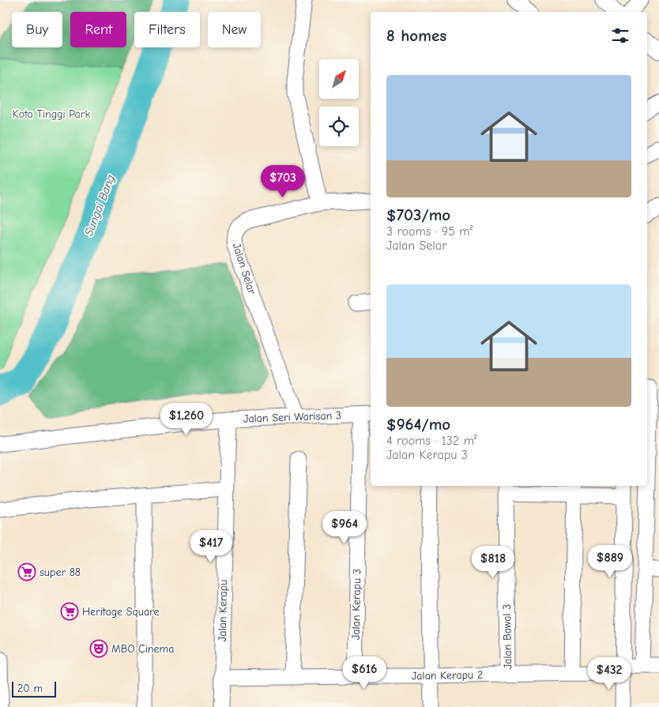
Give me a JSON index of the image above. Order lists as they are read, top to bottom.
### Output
{
  "streets": {
    "street": [
      "Jalan Selar",
      "Jalan Seri Warisan 3",
      "Jalan Kerapu 3",
      "Jalan Kerapu",
      "Jalan Bawal 3",
      "Jalan Kerapu 2"
    ]
  },
  "crossings": [
    ["Jalan Selar", "Jalan Seri Warisan 3"],
    ["Jalan Seri Warisan 3", "Jalan Kerapu 3"],
    ["Jalan Seri Warisan 3", "Jalan Kerapu"],
    ["Jalan Kerapu 3", "Jalan Kerapu 2"],
    ["Jalan Kerapu", "Jalan Kerapu 2"],
    ["Jalan Bawal 3", "Jalan Kerapu 2"]
  ],
  "water": ["Sungai Bang"],
  "parks": ["Kota Tinggi Park"],
  "places": {
    "supermarket": ["super 88", "Heritage Square"],
    "theatre": ["MBO Cinema"]
  },
  "scale_bar": "20 m",
  "north": "top right",
  "page": {
    "chip": [
      "Buy",
      "Rent",
      "Filters",
      "New"
    ],
    "heading": "8 homes",
    "list": [
      {
        "name": "$703/mo",
        "note": "3 rooms · 95 m² · Jalan Selar"
      },
      {
        "name": "$964/mo",
        "note": "4 rooms · 132 m² · Jalan Kerapu 3"
      }
    ],
    "price": [
      "$703",
      "$1,260",
      "$964",
      "$417",
      "$889",
      "$818",
      "$616",
      "$432"
    ],
    "scale": "20 m"
  }
}
